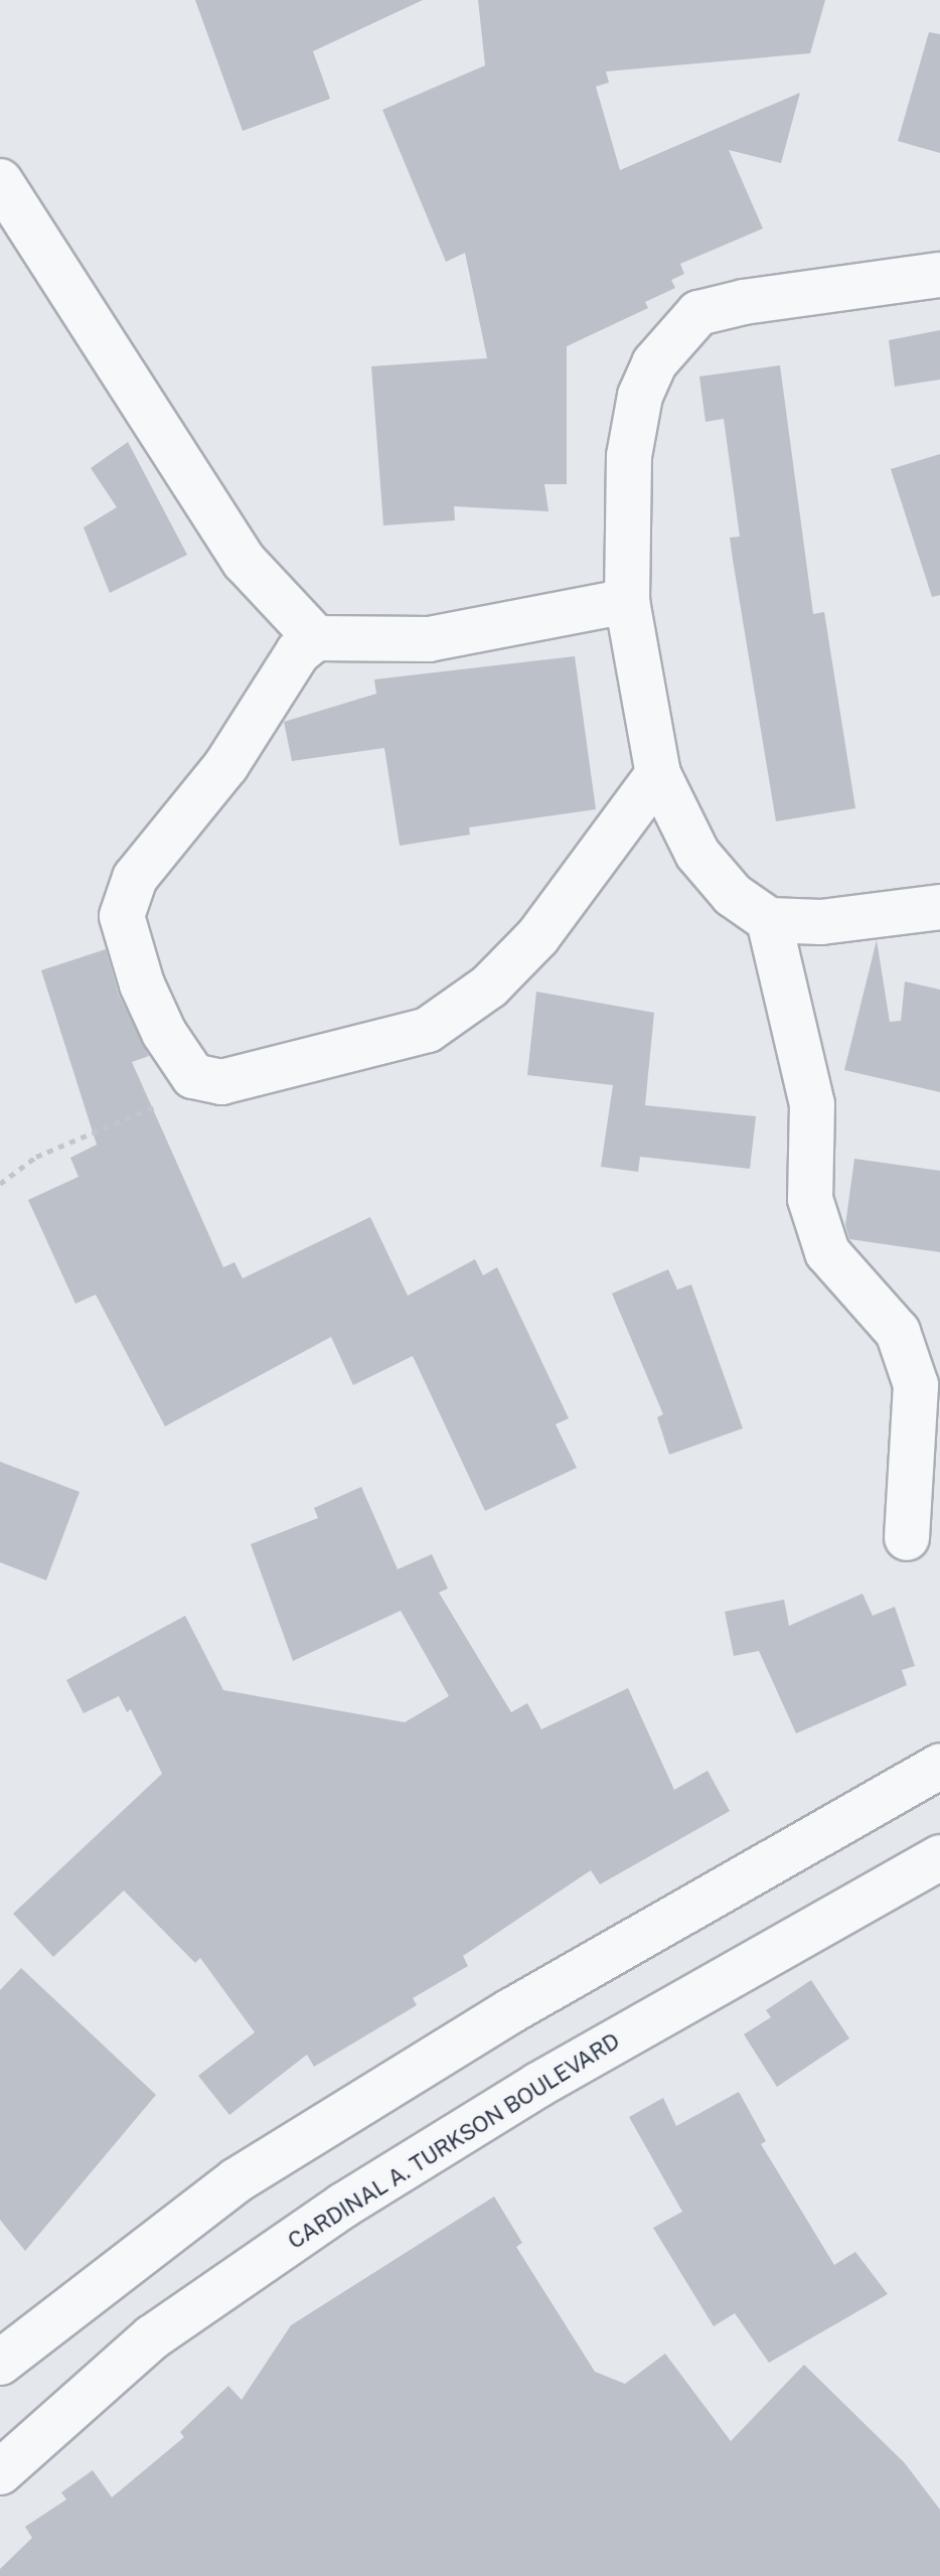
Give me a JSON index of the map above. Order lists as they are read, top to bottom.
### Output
{
  "streets": {
    "street": ["CARDINAL A. TURKSON BOULEVARD"]
  }
}
